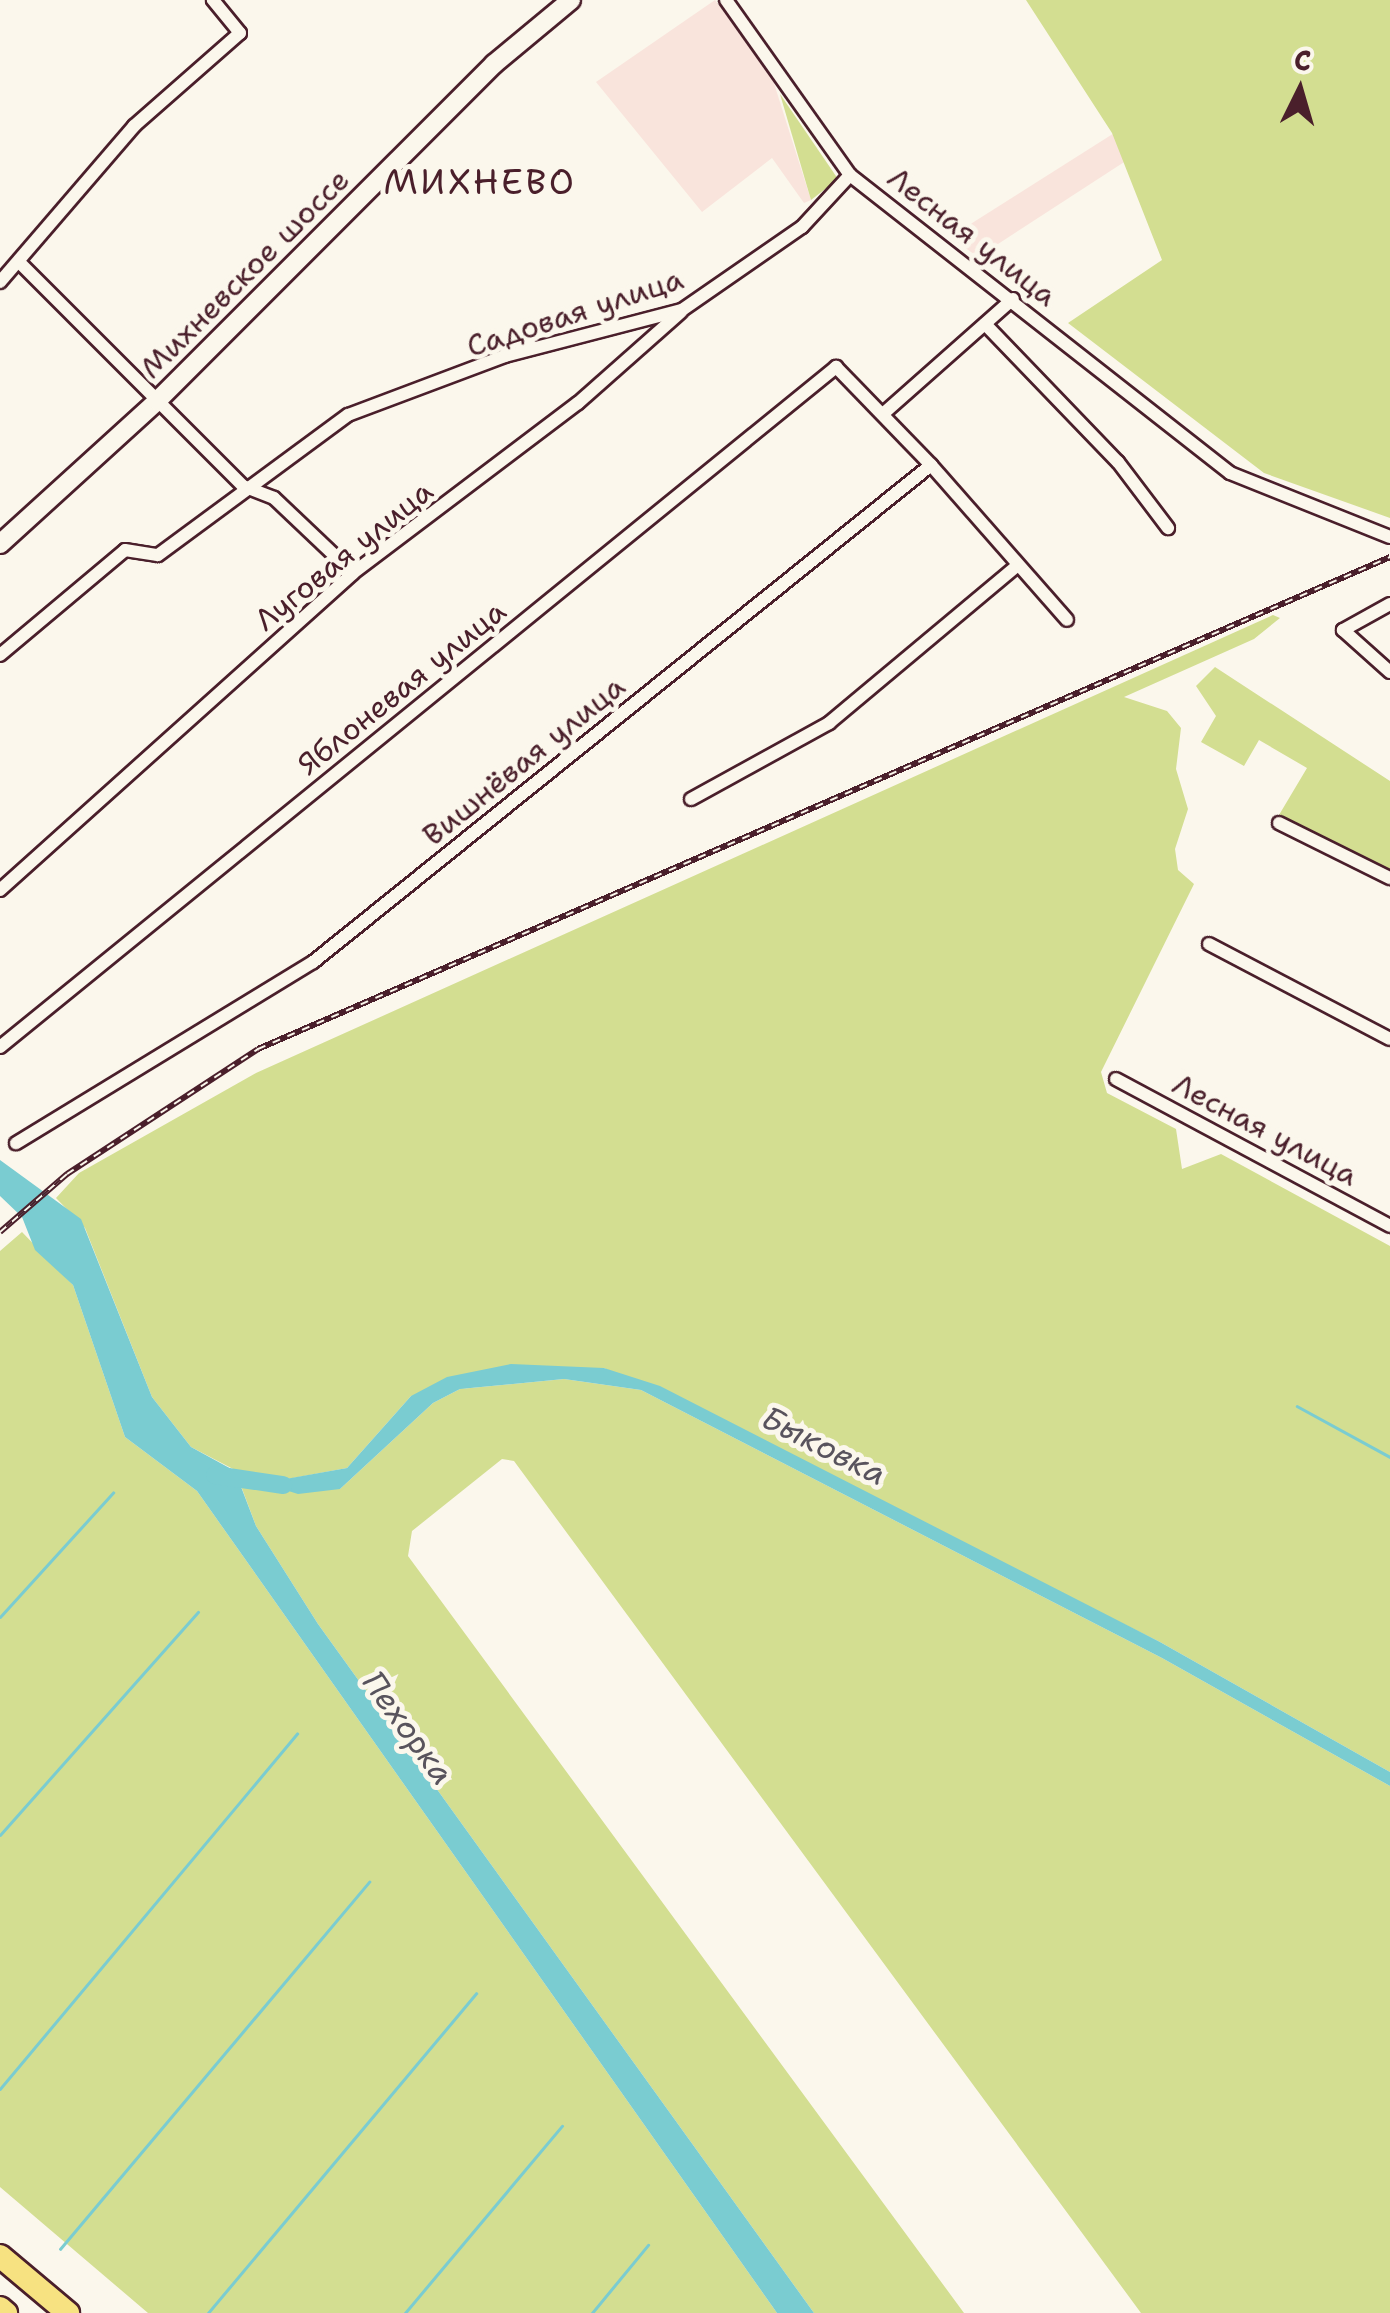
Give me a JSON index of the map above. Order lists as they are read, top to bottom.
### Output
{
  "streets": {
    "street": [
      "Лесная улица",
      "Михневское шоссе",
      "Садовая улица",
      "Луговая улица",
      "Яблоневая улица",
      "Вишнёвая улица"
    ]
  },
  "crossings": [
    ["Лесная улица", "Садовая улица"],
    ["Садовая улица", "Луговая улица"]
  ],
  "districts": ["МИХНЕВО"],
  "water": ["Быковка", "Пехорка"],
  "north": "top"
}
